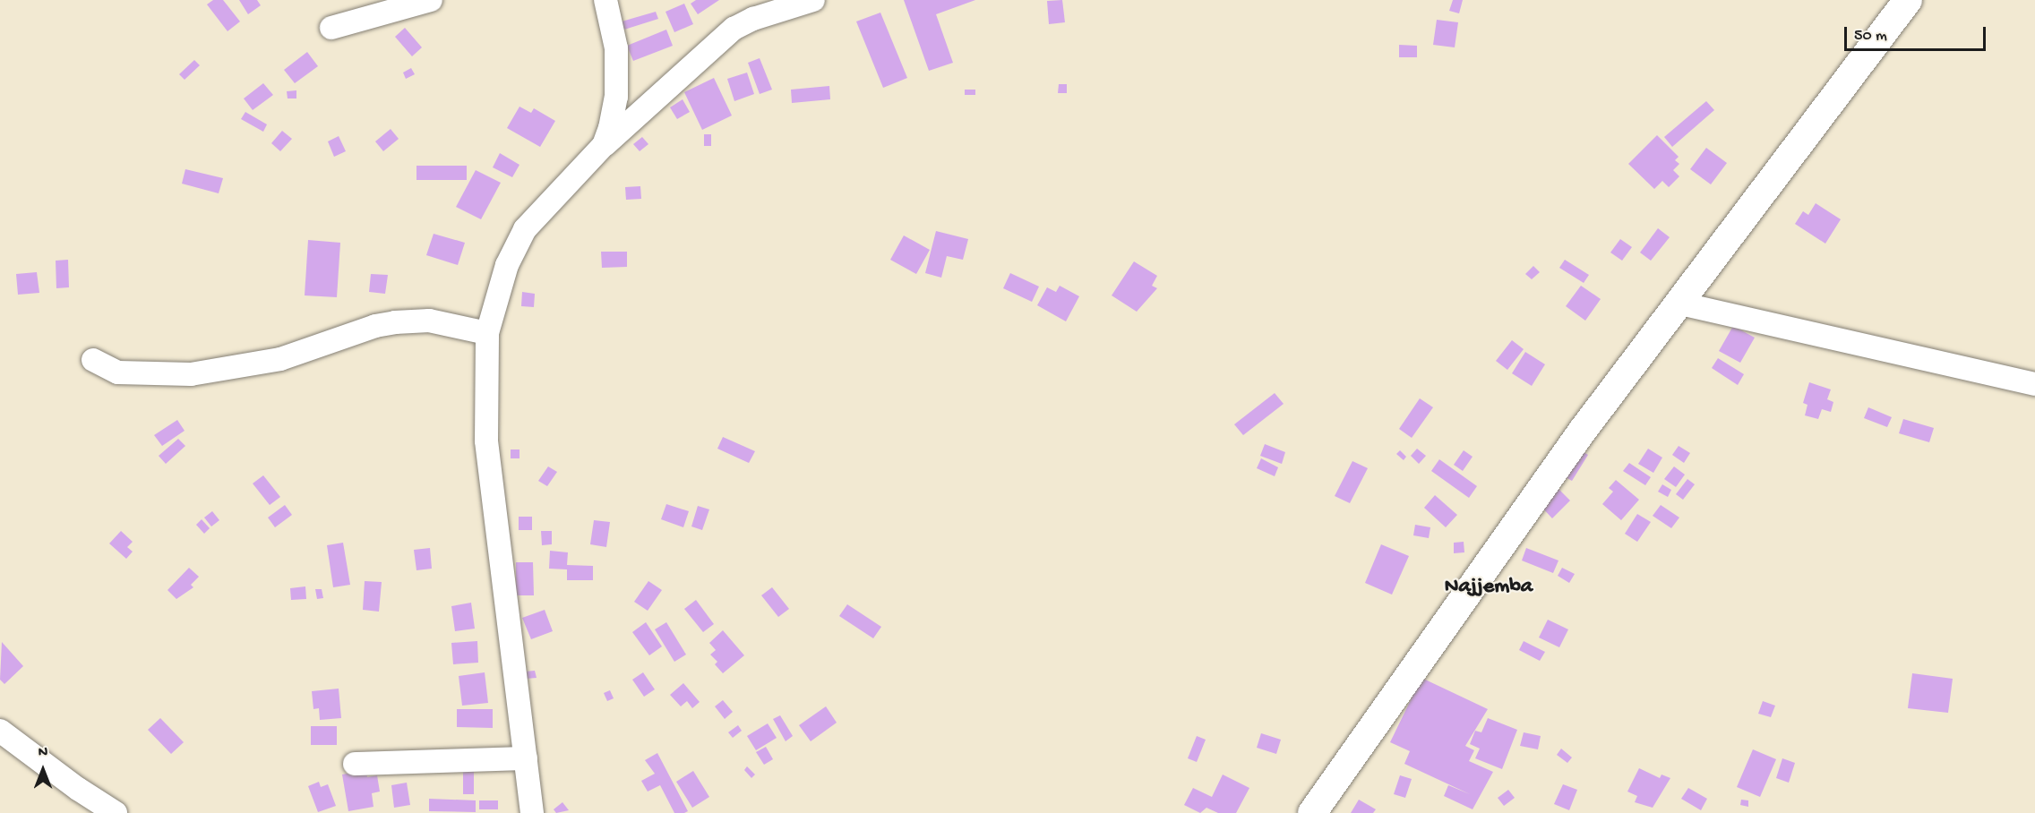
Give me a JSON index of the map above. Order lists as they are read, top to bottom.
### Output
{
  "districts": ["Najjemba"],
  "scale_bar": "50 m",
  "north": "top"
}
